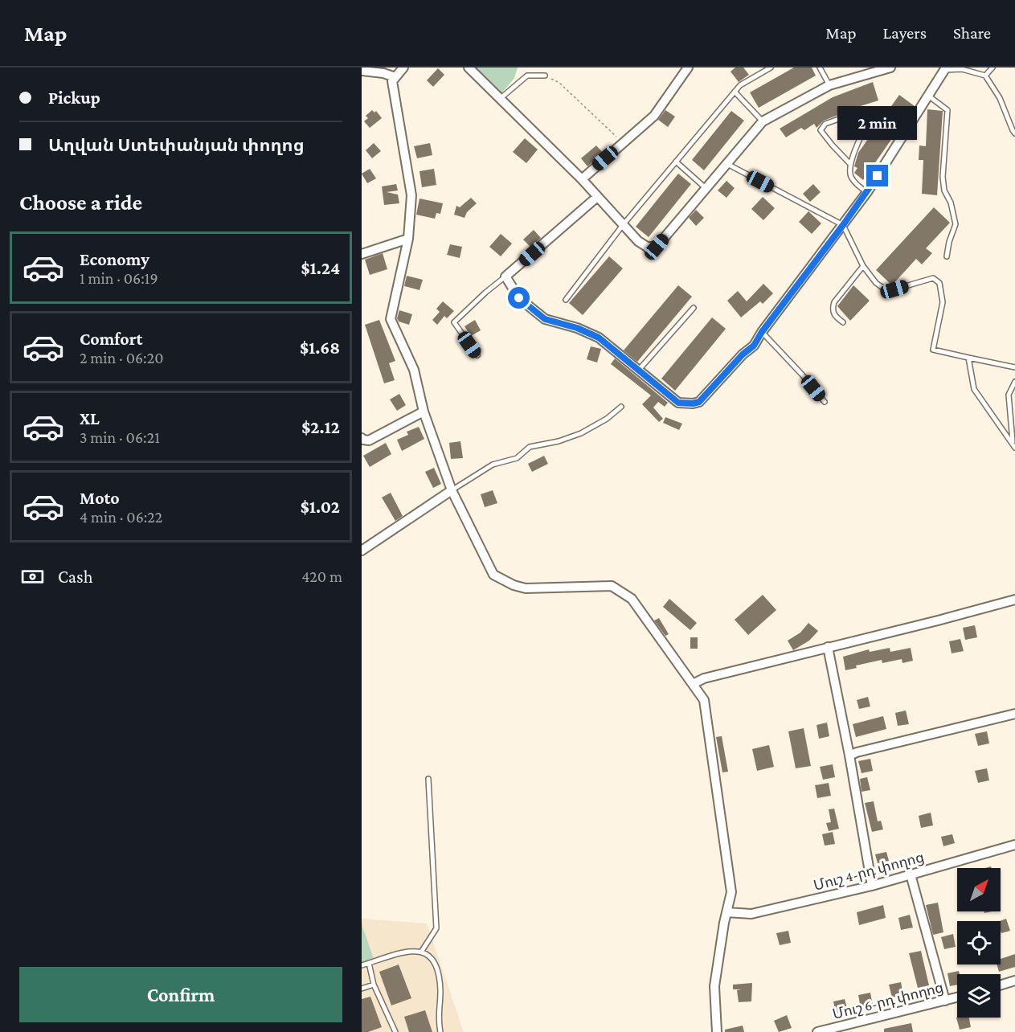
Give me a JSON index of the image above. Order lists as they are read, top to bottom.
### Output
{
  "streets": {
    "street": ["Մուշ 4-րդ փողոց", "Մուշ 6-րդ փողոց"]
  },
  "north": "top right",
  "page": {
    "header": "Map",
    "nav": ["Map", "Layers", "Share"],
    "banner": ["Pickup", "Աղվան Ստեփանյան փողոց"],
    "bubble": "2 min",
    "heading": "Choose a ride",
    "list": [
      {
        "name": "Economy",
        "note": "1 min · 06:19",
        "value": "$1.24"
      },
      {
        "name": "Comfort",
        "note": "2 min · 06:20",
        "value": "$1.68"
      },
      {
        "name": "XL",
        "note": "3 min · 06:21",
        "value": "$2.12"
      },
      {
        "name": "Moto",
        "note": "4 min · 06:22",
        "value": "$1.02"
      }
    ],
    "pay": ["Cash", "420 m"],
    "buttons": "Confirm"
  }
}
